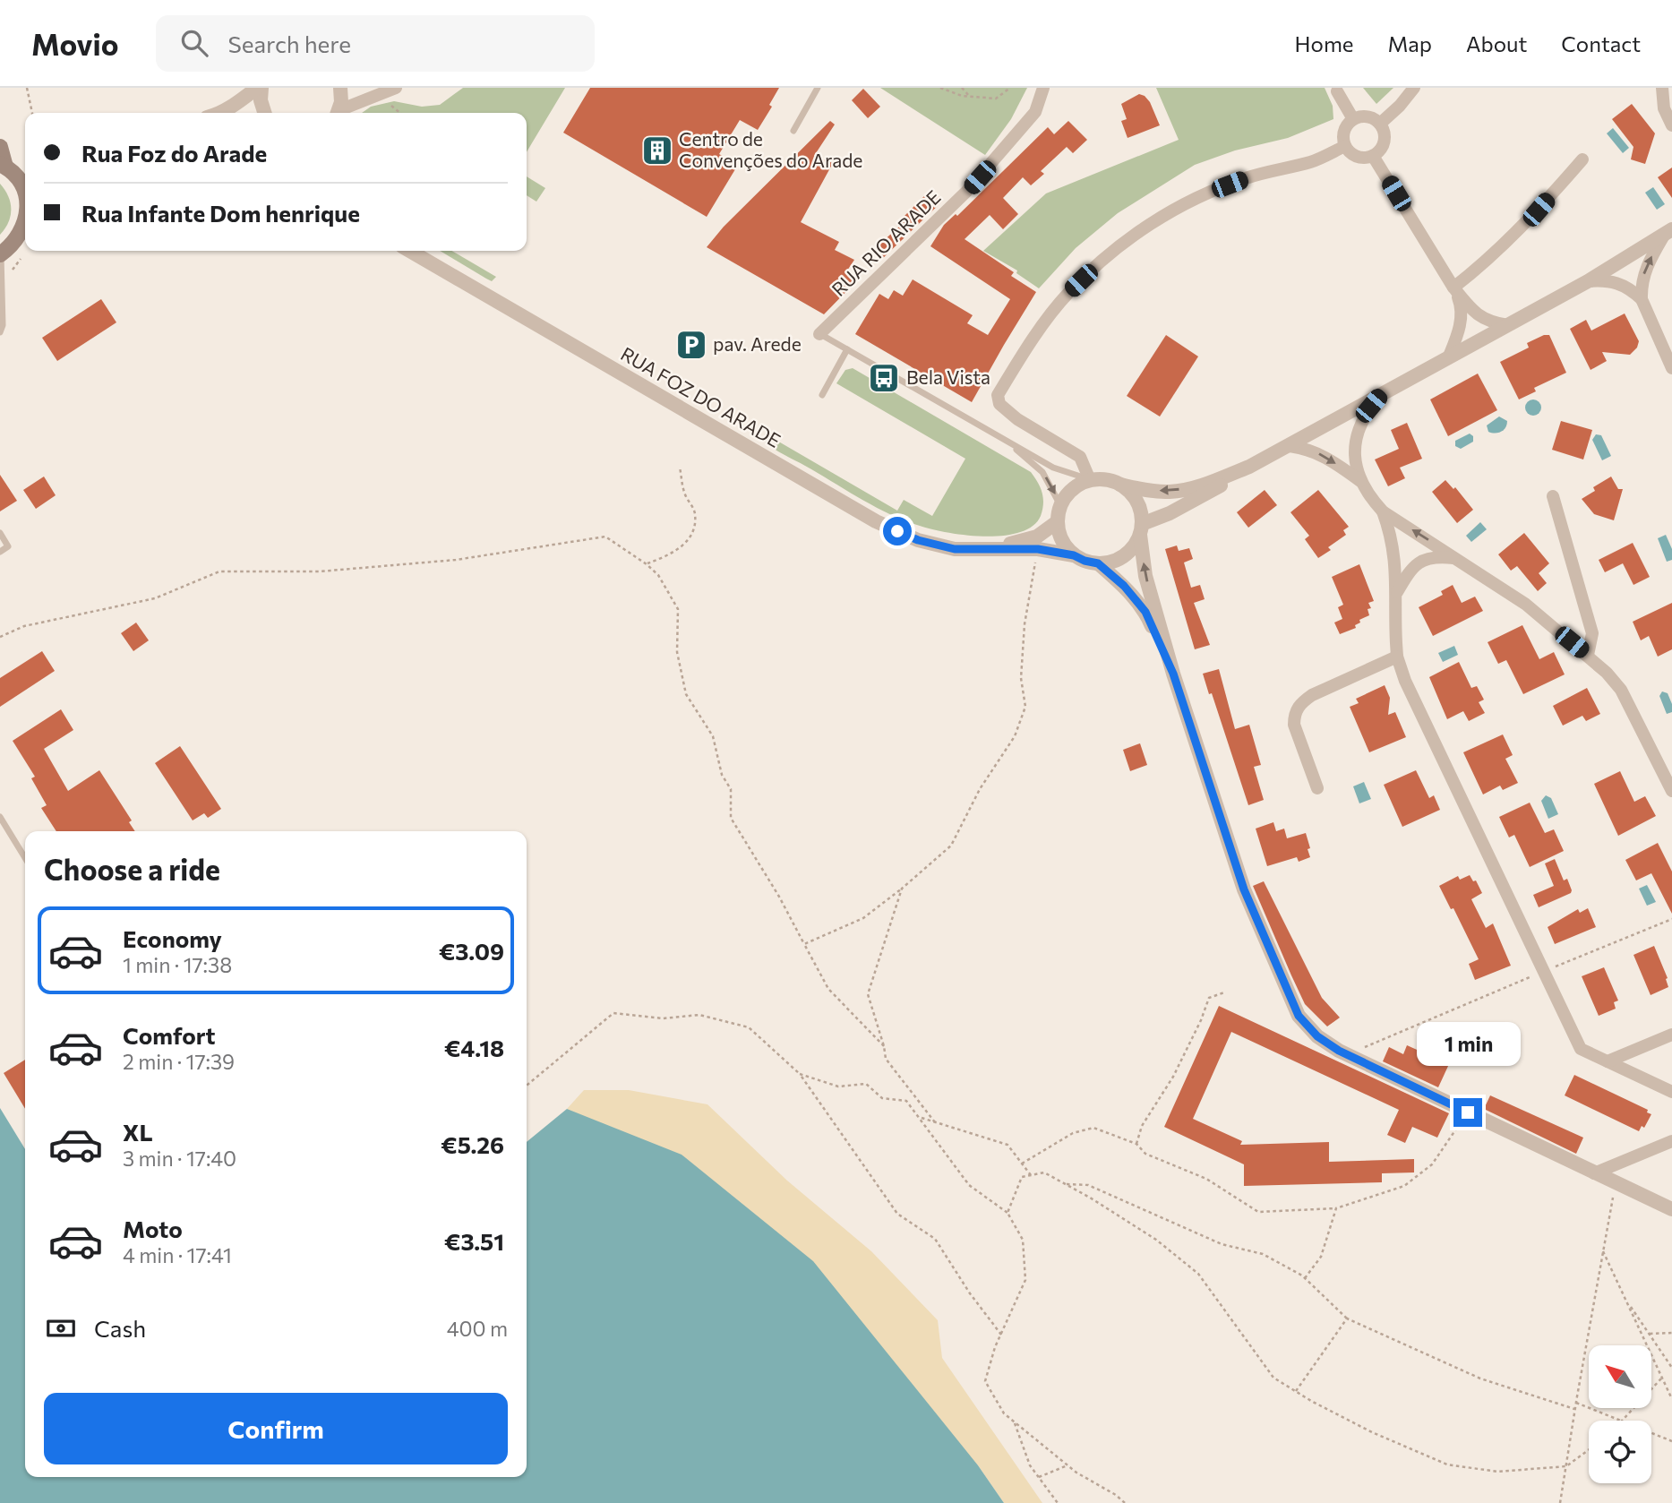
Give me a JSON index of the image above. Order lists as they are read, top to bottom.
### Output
{
  "streets": {
    "street": ["RUA RIO ARADE", "RUA FOZ DO ARADE"]
  },
  "places": {
    "building": ["Centro de Convenções do Arade"],
    "parking": ["pav. Arede"],
    "bus stop": ["Bela Vista"]
  },
  "north": "top left",
  "page": {
    "header": "Movio",
    "search": "Search here",
    "nav": [
      "Home",
      "Map",
      "About",
      "Contact"
    ],
    "banner": ["Rua Foz do Arade", "Rua Infante Dom henrique"],
    "heading": "Choose a ride",
    "list": [
      {
        "name": "Economy",
        "note": "1 min · 17:38",
        "value": "€3.09"
      },
      {
        "name": "Comfort",
        "note": "2 min · 17:39",
        "value": "€4.18"
      },
      {
        "name": "XL",
        "note": "3 min · 17:40",
        "value": "€5.26"
      },
      {
        "name": "Moto",
        "note": "4 min · 17:41",
        "value": "€3.51"
      }
    ],
    "bubble": "1 min",
    "pay": ["Cash", "400 m"],
    "buttons": "Confirm"
  }
}
